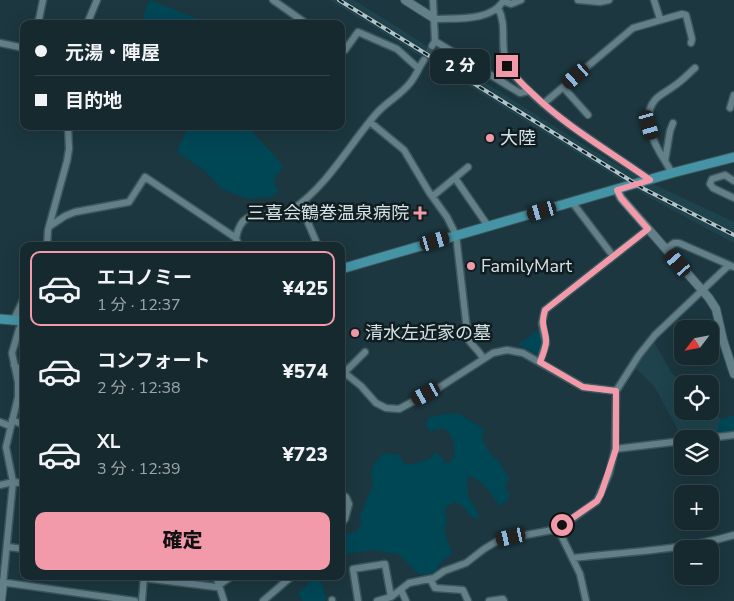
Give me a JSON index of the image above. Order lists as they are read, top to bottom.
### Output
{
  "places": {
    "other": ["大陸", "FamilyMart", "清水左近家の墓"],
    "health": ["三喜会鶴巻温泉病院"]
  },
  "north": "bottom left",
  "page": {
    "banner": ["元湯・陣屋", "目的地"],
    "bubble": "2 分",
    "list": [
      {
        "name": "エコノミー",
        "note": "1 分 · 12:37",
        "value": "¥425"
      },
      {
        "name": "コンフォート",
        "note": "2 分 · 12:38",
        "value": "¥574"
      },
      {
        "name": "XL",
        "note": "3 分 · 12:39",
        "value": "¥723"
      }
    ],
    "map_buttons": ["+", "−"],
    "buttons": "確定"
  }
}
